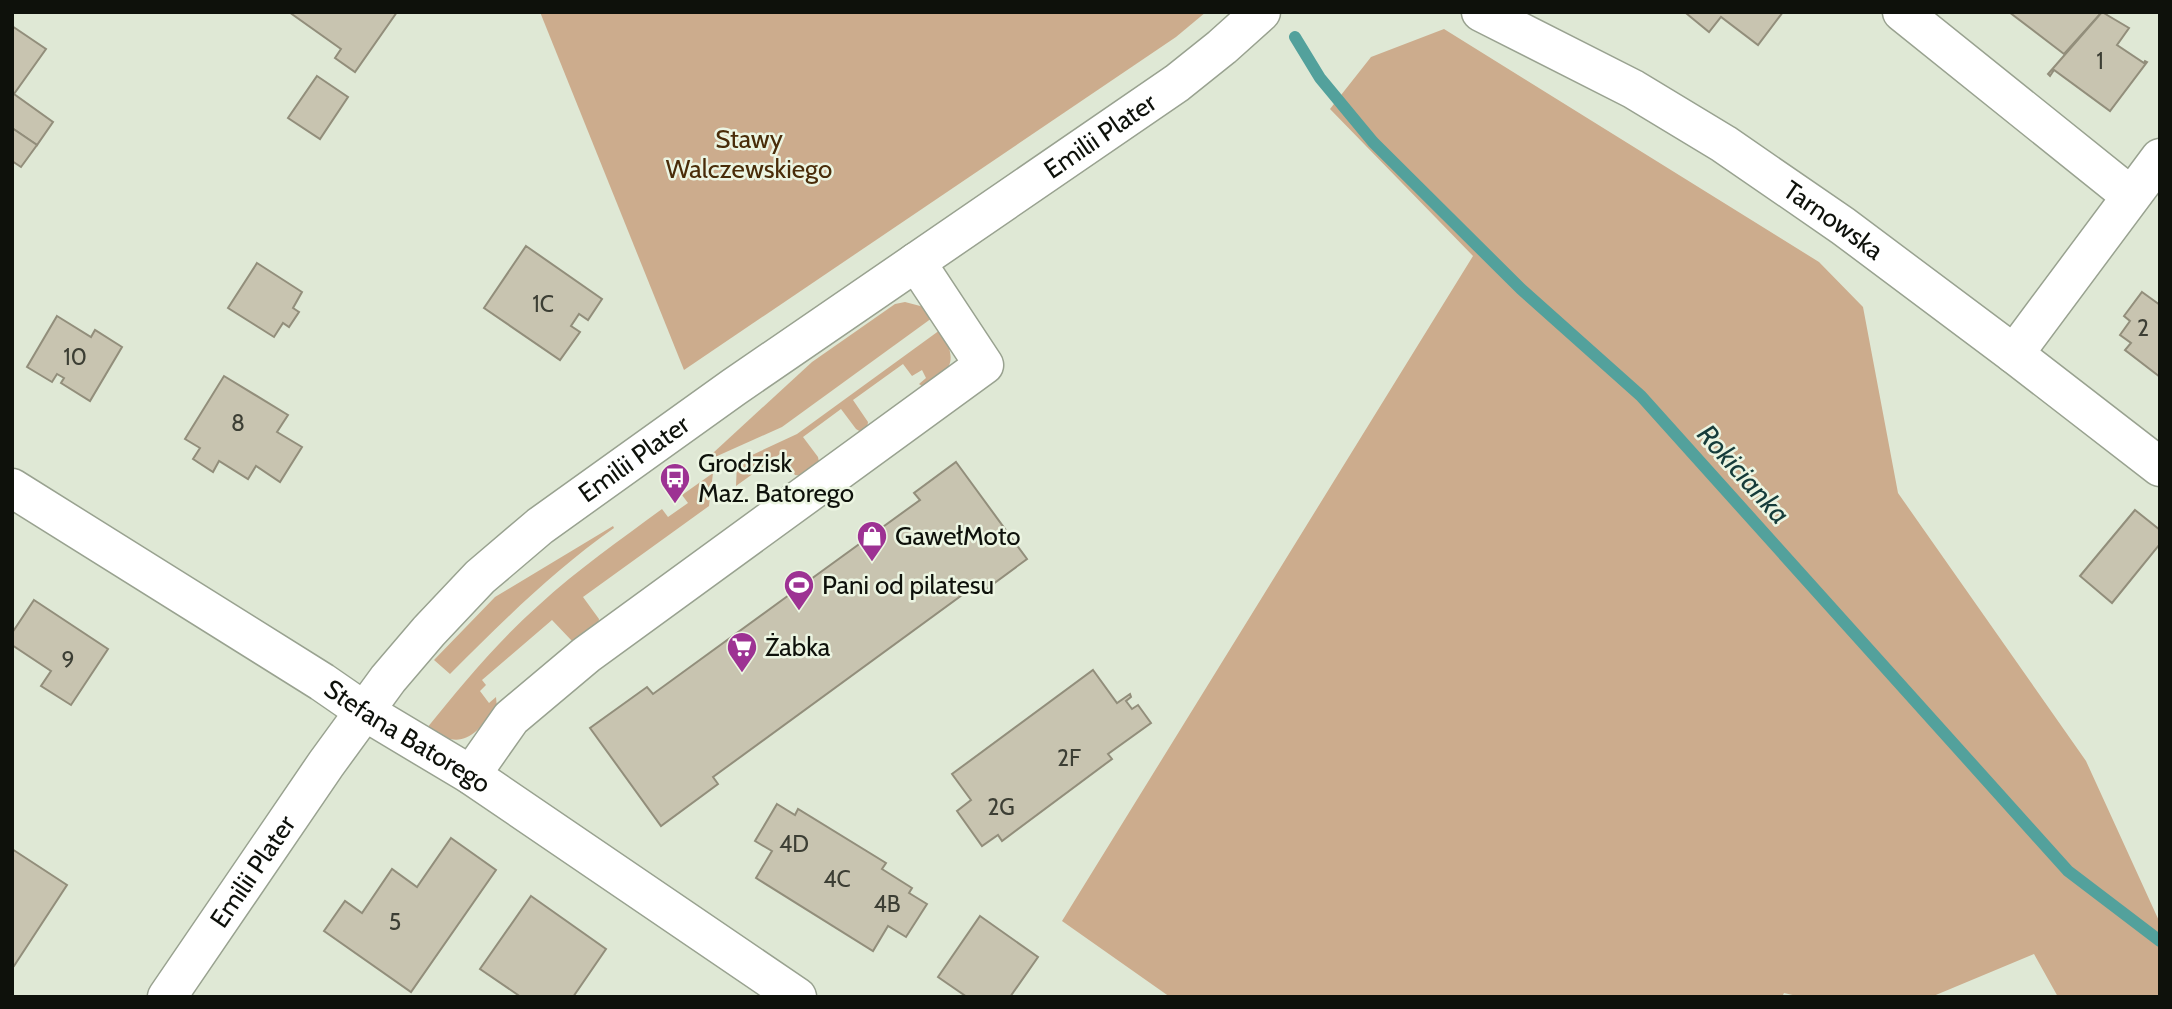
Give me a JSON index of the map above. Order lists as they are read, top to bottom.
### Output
{
  "streets": {
    "street": ["Emilii Plater", "Tarnowska", "Stefana Batorego"]
  },
  "crossings": [
    ["Emilii Plater", "Stefana Batorego"]
  ],
  "water": ["Rokicianka"],
  "parks": ["Stawy Walczewskiego"],
  "places": {
    "bus stop": ["Grodzisk Maz. Batorego"],
    "shop": ["GawełMoto"],
    "sports": ["Pani od pilatesu"],
    "supermarket": ["Żabka"]
  },
  "house_numbers": [
    "1",
    "1C",
    "2",
    "10",
    "8",
    "9",
    "2F",
    "2G",
    "4D",
    "4C",
    "4B",
    "5"
  ]
}
